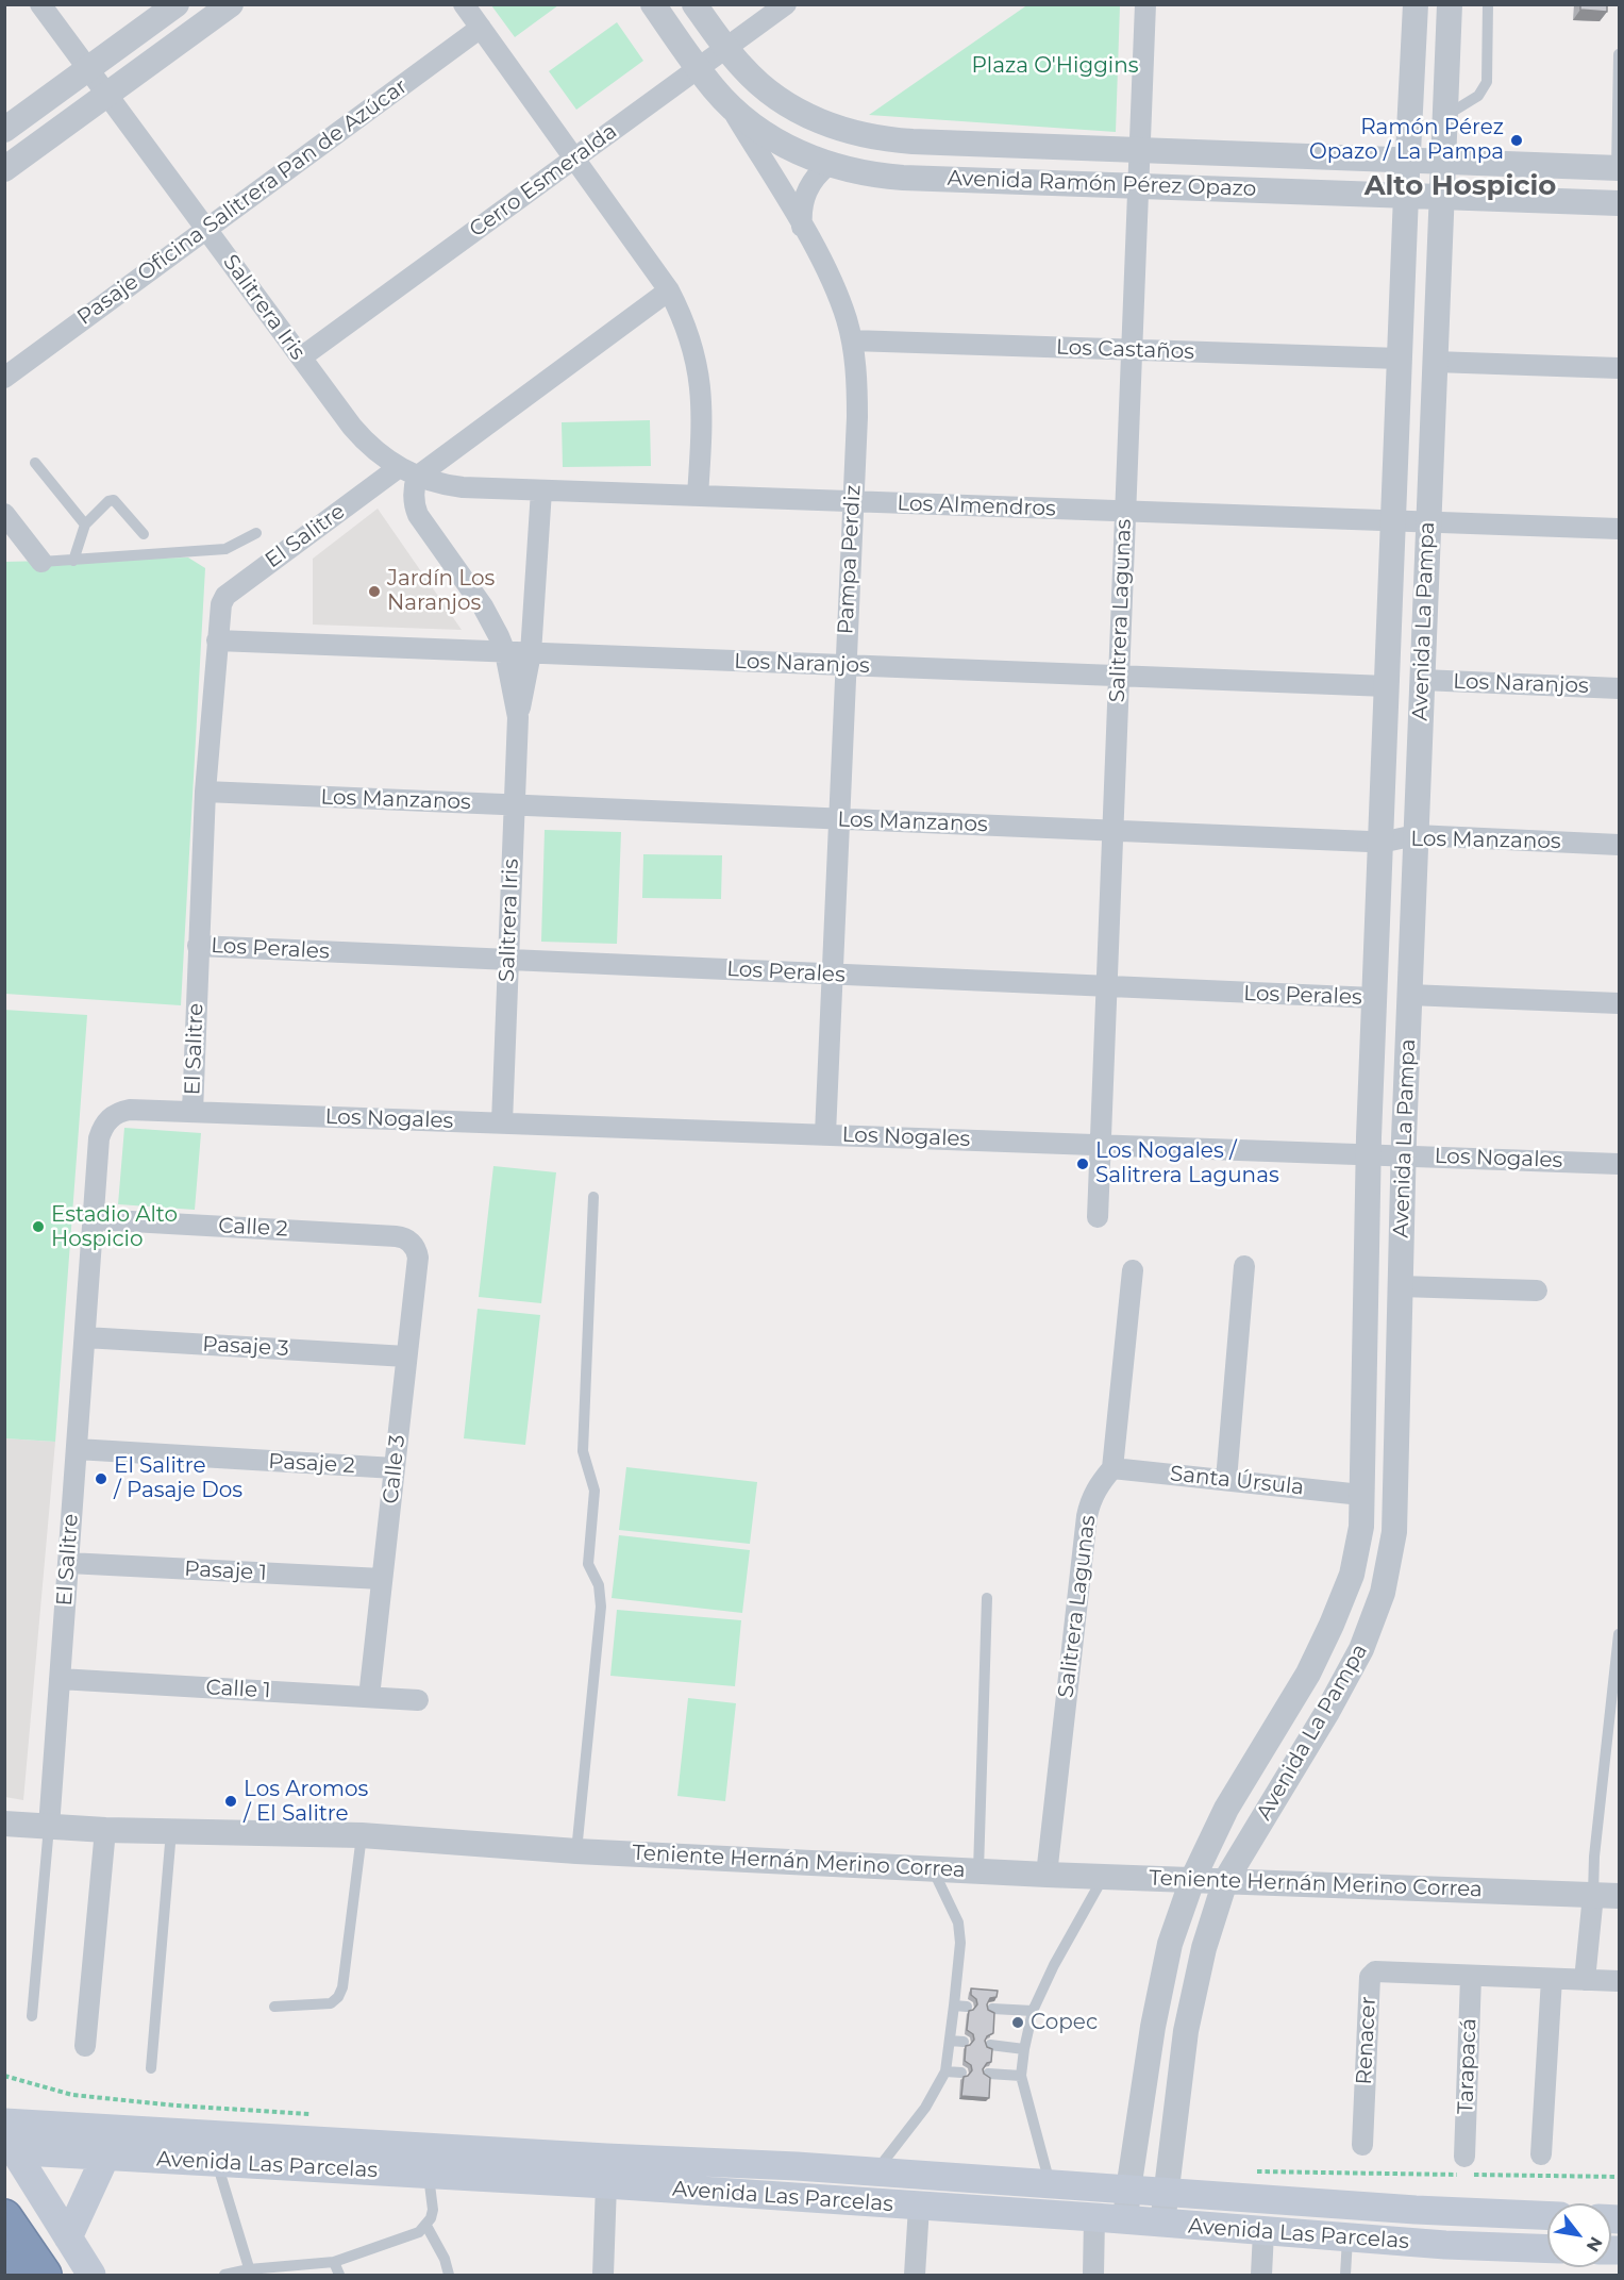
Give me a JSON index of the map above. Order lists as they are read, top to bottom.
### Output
{
  "streets": {
    "main road": ["Avenida Las Parcelas"],
    "street": [
      "Cerro Esmeralda",
      "Avenida Ramón Pérez Opazo",
      "Pasaje Oficina Salitrera Pan de Azúcar",
      "Salitrera Iris",
      "Los Castaños",
      "Los Almendros",
      "El Salitre",
      "Pampa Perdiz",
      "Salitrera Lagunas",
      "Avenida La Pampa",
      "Los Naranjos",
      "Los Manzanos",
      "Los Perales",
      "Los Nogales",
      "Calle 2",
      "Pasaje 3",
      "Pasaje 2",
      "Calle 3",
      "Santa Úrsula",
      "Pasaje 1",
      "Calle 1",
      "Teniente Hernán Merino Correa",
      "Renacer",
      "Tarapacá"
    ]
  },
  "crossings": [
    ["Cerro Esmeralda", "Avenida Ramón Pérez Opazo"],
    ["Cerro Esmeralda", "Salitrera Iris"],
    ["Avenida Ramón Pérez Opazo", "Pampa Perdiz"],
    ["Avenida Ramón Pérez Opazo", "Salitrera Lagunas"],
    ["Avenida Ramón Pérez Opazo", "Avenida La Pampa"],
    ["Pasaje Oficina Salitrera Pan de Azúcar", "Salitrera Iris"],
    ["Salitrera Iris", "Los Almendros"],
    ["Salitrera Iris", "El Salitre"],
    ["Salitrera Iris", "Los Naranjos"],
    ["Salitrera Iris", "Los Manzanos"],
    ["Salitrera Iris", "Los Perales"],
    ["Salitrera Iris", "Los Nogales"],
    ["Los Castaños", "Pampa Perdiz"],
    ["Los Castaños", "Salitrera Lagunas"],
    ["Los Castaños", "Avenida La Pampa"],
    ["Los Almendros", "El Salitre"],
    ["Los Almendros", "Pampa Perdiz"],
    ["Los Almendros", "Salitrera Lagunas"],
    ["Los Almendros", "Avenida La Pampa"],
    ["El Salitre", "Los Naranjos"],
    ["El Salitre", "Los Manzanos"],
    ["El Salitre", "Los Perales"],
    ["El Salitre", "Los Nogales"],
    ["El Salitre", "Calle 2"],
    ["El Salitre", "Pasaje 3"],
    ["El Salitre", "Pasaje 2"],
    ["El Salitre", "Pasaje 1"],
    ["El Salitre", "Calle 1"],
    ["El Salitre", "Teniente Hernán Merino Correa"],
    ["Pampa Perdiz", "Los Naranjos"],
    ["Pampa Perdiz", "Los Manzanos"],
    ["Pampa Perdiz", "Los Perales"],
    ["Pampa Perdiz", "Los Nogales"],
    ["Salitrera Lagunas", "Los Naranjos"],
    ["Salitrera Lagunas", "Los Manzanos"],
    ["Salitrera Lagunas", "Los Perales"],
    ["Salitrera Lagunas", "Los Nogales"],
    ["Salitrera Lagunas", "Santa Úrsula"],
    ["Salitrera Lagunas", "Teniente Hernán Merino Correa"],
    ["Avenida La Pampa", "Los Naranjos"],
    ["Avenida La Pampa", "Los Manzanos"],
    ["Avenida La Pampa", "Los Perales"],
    ["Avenida La Pampa", "Los Nogales"],
    ["Avenida La Pampa", "Santa Úrsula"],
    ["Avenida La Pampa", "Teniente Hernán Merino Correa"],
    ["Avenida La Pampa", "Avenida Las Parcelas"],
    ["Calle 2", "Calle 3"],
    ["Pasaje 3", "Calle 3"],
    ["Pasaje 2", "Calle 3"],
    ["Calle 3", "Pasaje 1"],
    ["Calle 3", "Calle 1"],
    ["Renacer", "Tarapacá"]
  ],
  "districts": ["Alto Hospicio"],
  "parks": ["Plaza O'Higgins"],
  "places": [
    "Ramón Pérez Opazo / La Pampa",
    "Jardín Los Naranjos",
    "Los Nogales / Salitrera Lagunas",
    "Estadio Alto Hospicio",
    "El Salitre / Pasaje Dos",
    "Los Aromos / El Salitre",
    "Copec"
  ],
  "north": "bottom right"
}
